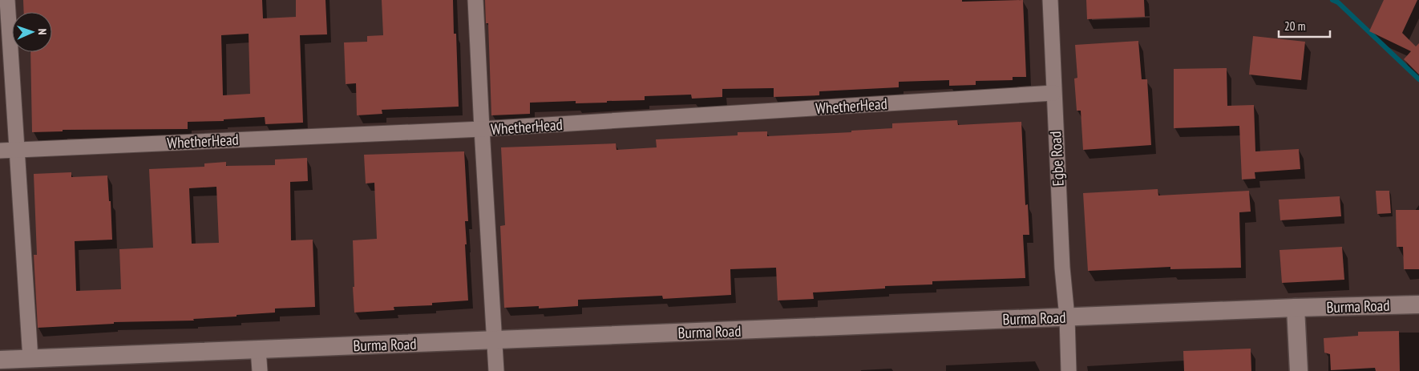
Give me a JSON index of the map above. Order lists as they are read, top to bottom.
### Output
{
  "streets": {
    "street": ["WhetherHead", "Egbe Road", "Burma Road"]
  },
  "crossings": [
    ["WhetherHead", "Egbe Road"],
    ["Egbe Road", "Burma Road"]
  ],
  "scale_bar": "20 m",
  "north": "right"
}
